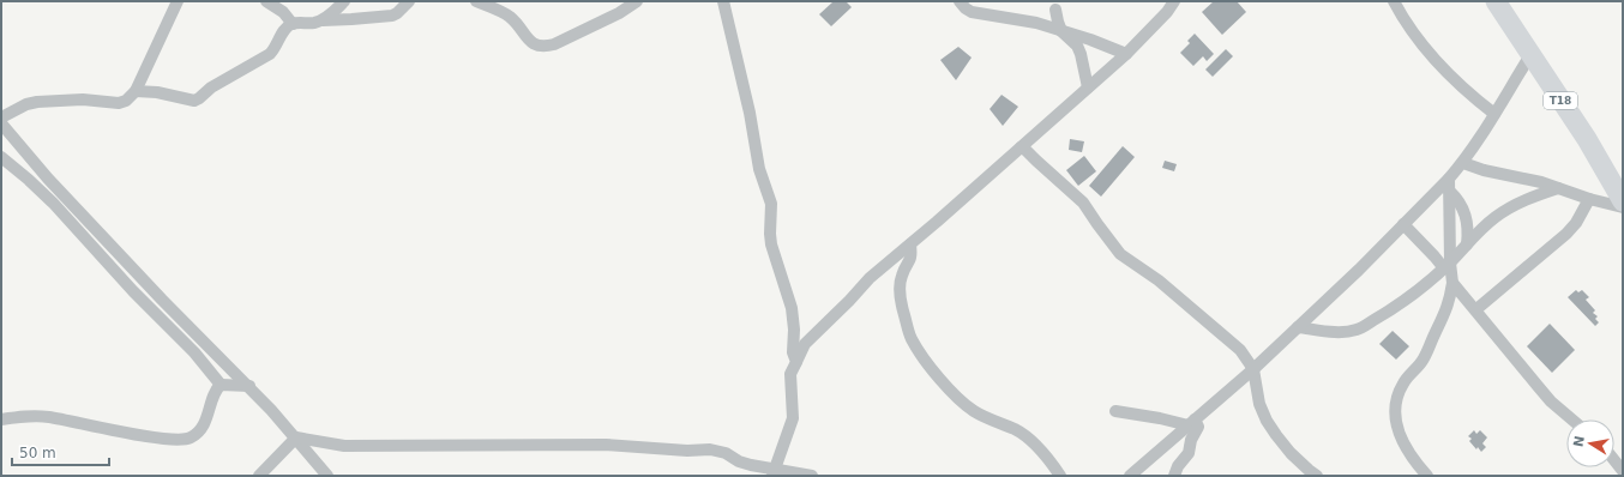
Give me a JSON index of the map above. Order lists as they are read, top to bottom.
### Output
{
  "streets": {
    "highway": ["T18"]
  },
  "scale_bar": "50 m",
  "north": "left"
}
